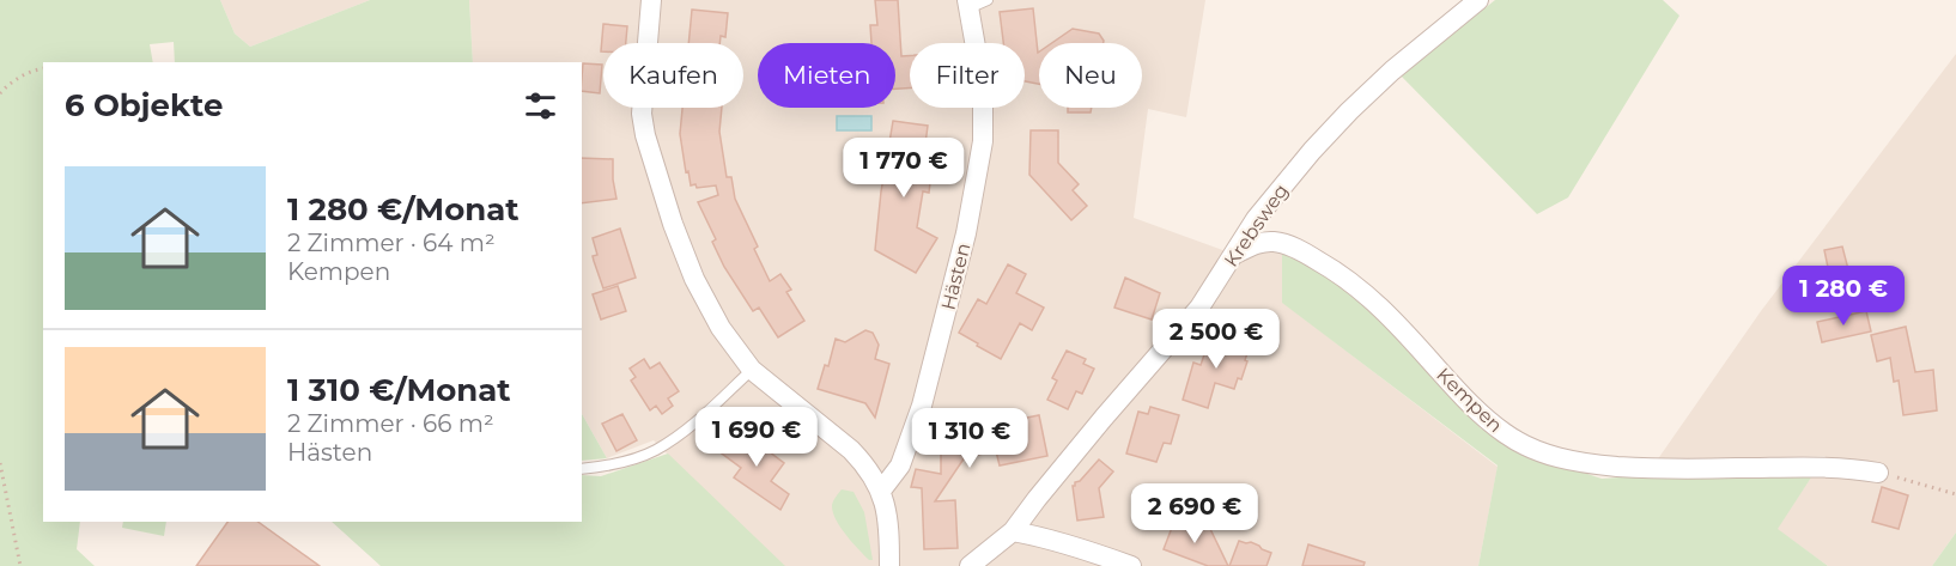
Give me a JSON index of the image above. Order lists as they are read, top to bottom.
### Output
{
  "streets": {
    "street": ["Krebsweg", "Hästen", "Kempen"]
  },
  "crossings": [
    ["Krebsweg", "Kempen"]
  ],
  "page": {
    "chip": [
      "Kaufen",
      "Mieten",
      "Filter",
      "Neu"
    ],
    "heading": "6 Objekte",
    "price": [
      "1 770 €",
      "1 280 €",
      "2 500 €",
      "1 690 €",
      "1 310 €",
      "2 690 €"
    ],
    "list": [
      {
        "name": "1 280 €/Monat",
        "note": "2 Zimmer · 64 m² · Kempen"
      },
      {
        "name": "1 310 €/Monat",
        "note": "2 Zimmer · 66 m² · Hästen"
      }
    ]
  }
}
